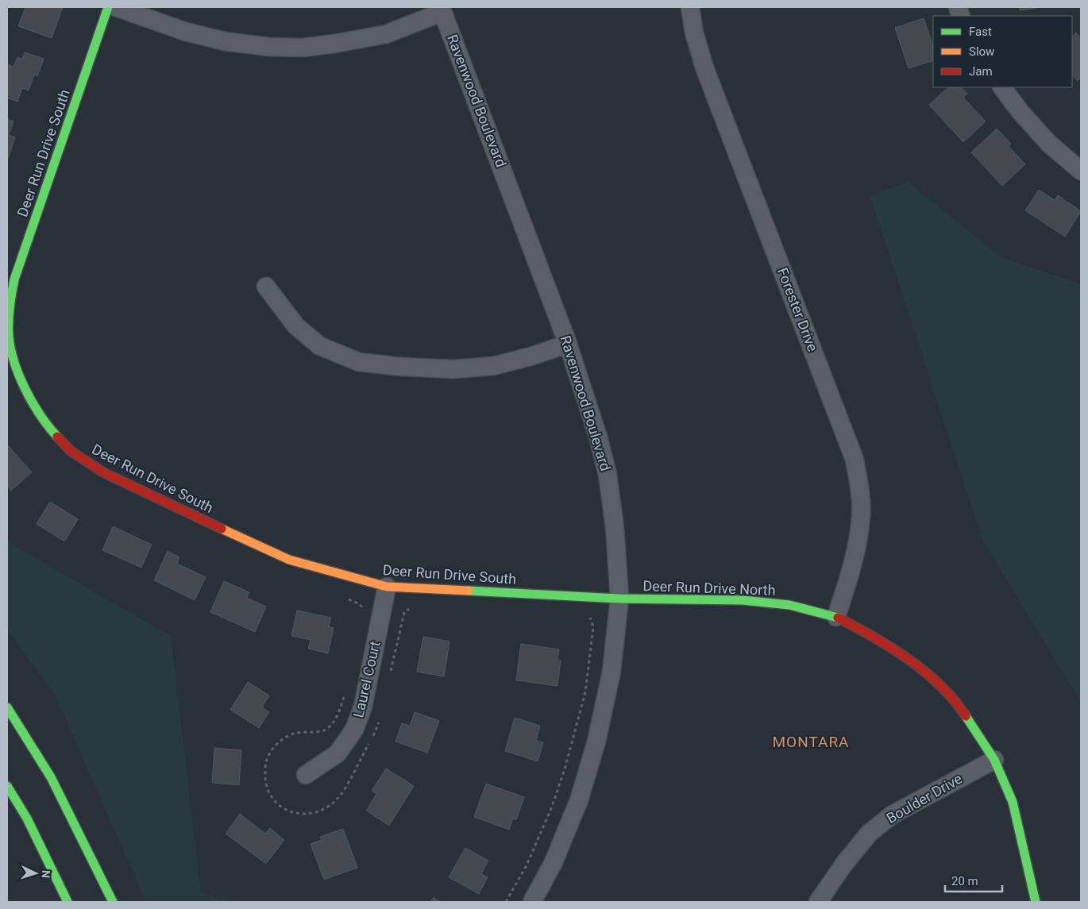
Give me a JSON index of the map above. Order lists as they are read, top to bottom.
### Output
{
  "streets": {
    "street": [
      "Ravenwood Boulevard",
      "Deer Run Drive South",
      "Forester Drive",
      "Deer Run Drive North",
      "Laurel Court",
      "Boulder Drive"
    ]
  },
  "crossings": [
    ["Ravenwood Boulevard", "Deer Run Drive South"],
    ["Ravenwood Boulevard", "Deer Run Drive North"],
    ["Deer Run Drive South", "Deer Run Drive North"],
    ["Deer Run Drive South", "Laurel Court"],
    ["Forester Drive", "Deer Run Drive North"],
    ["Deer Run Drive North", "Boulder Drive"]
  ],
  "districts": ["MONTARA"],
  "legend": ["Fast", "Slow", "Jam"],
  "scale_bar": "20 m",
  "north": "right"
}
